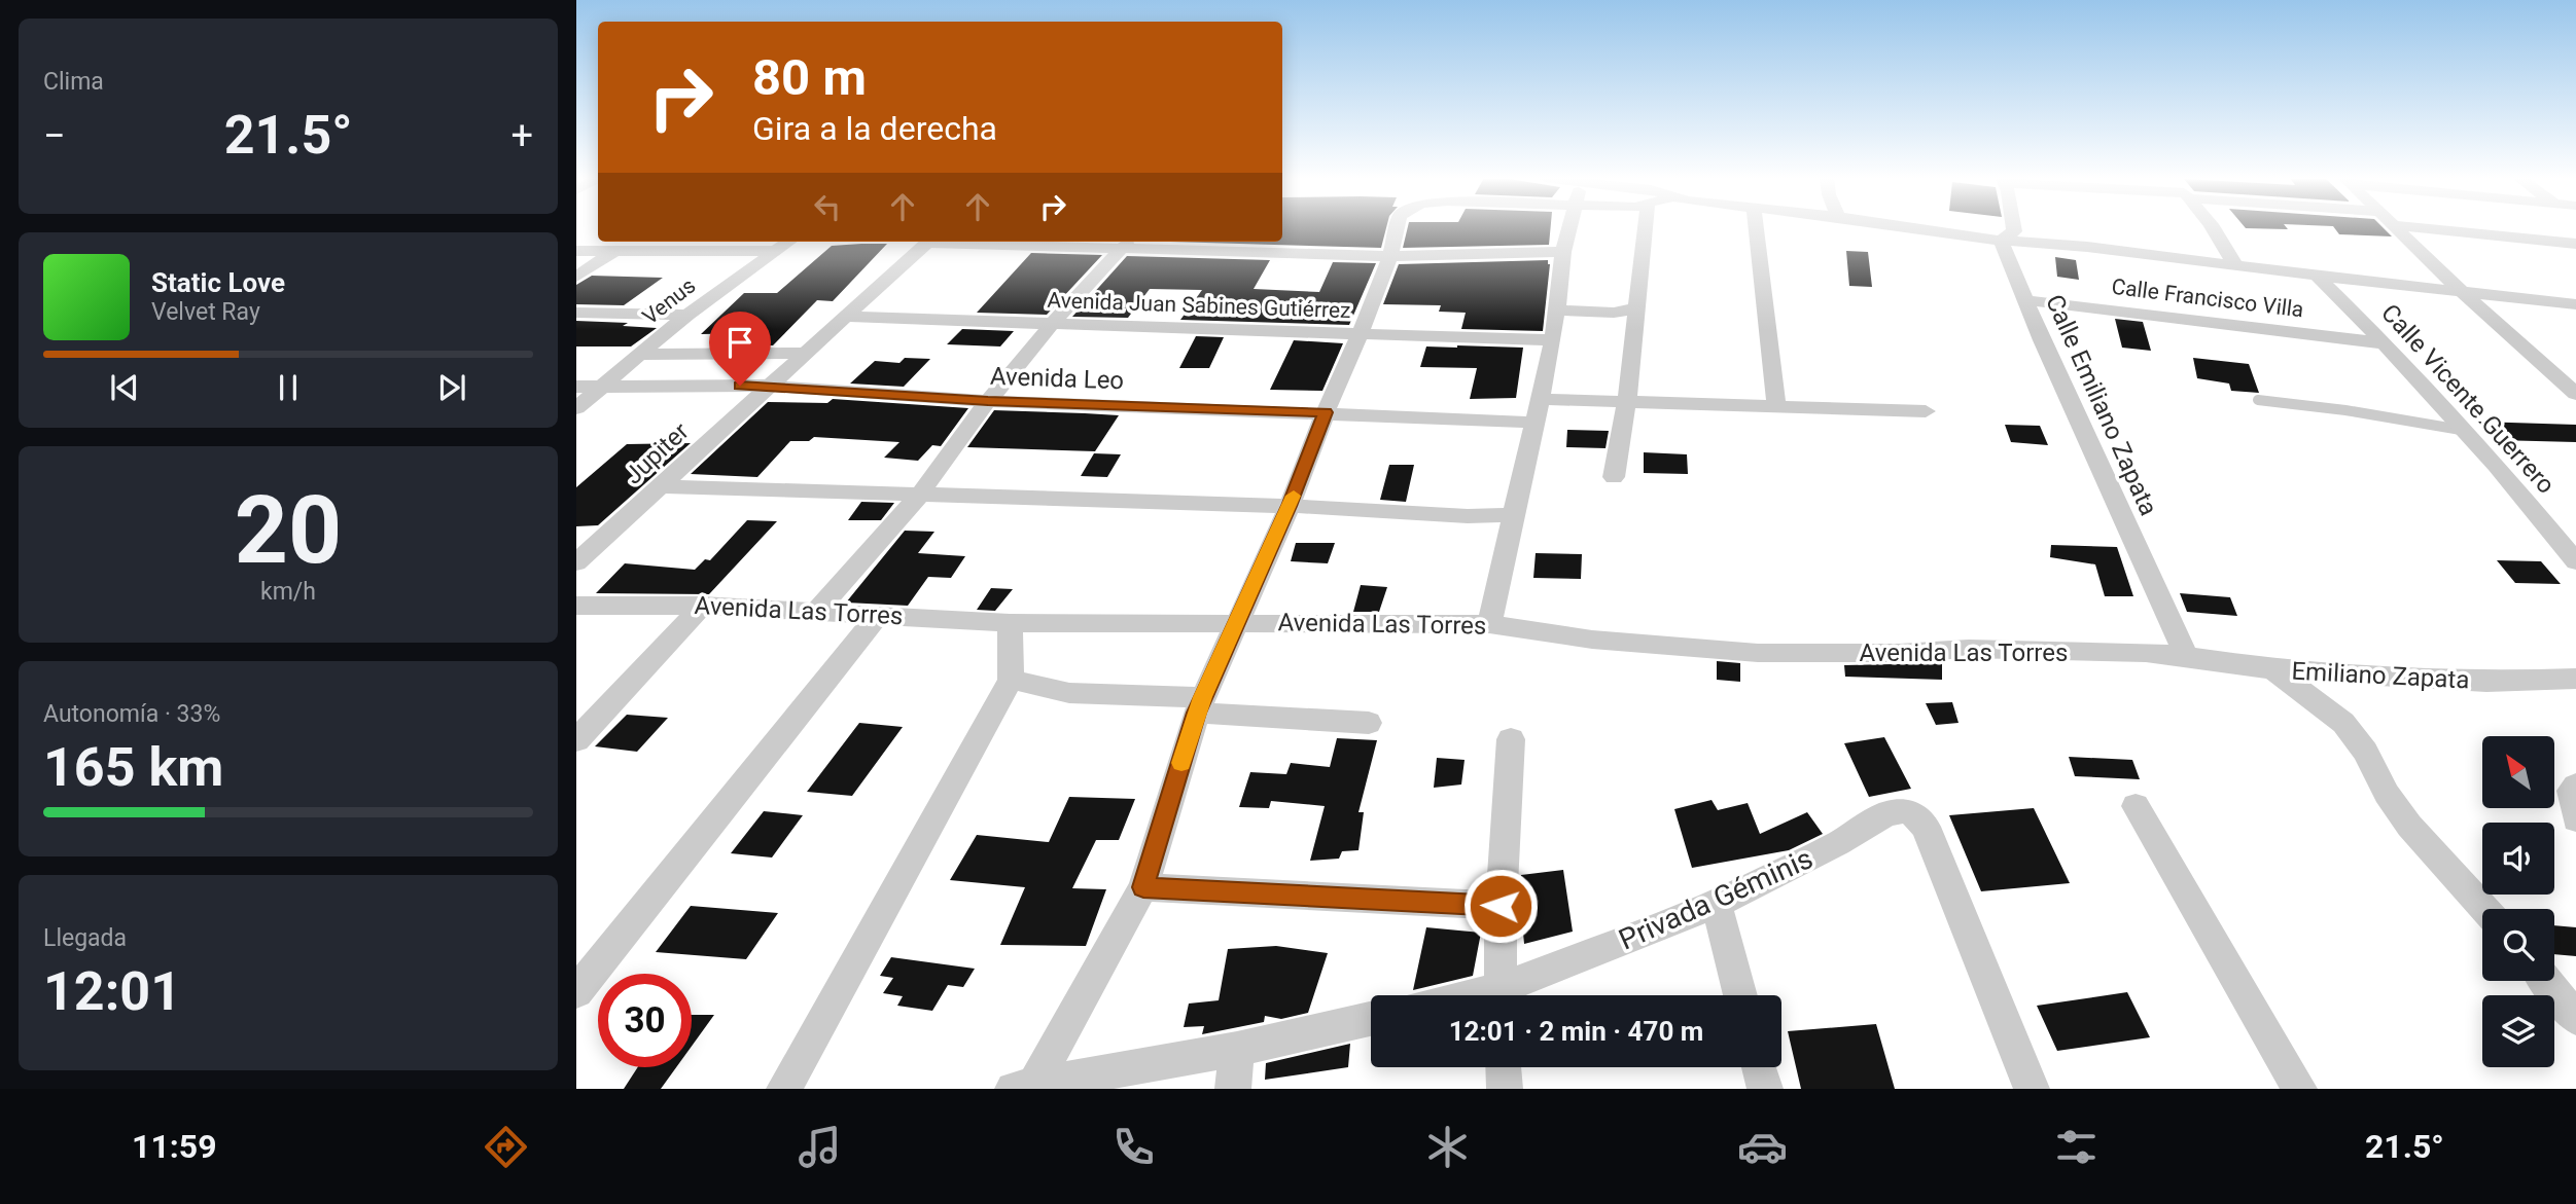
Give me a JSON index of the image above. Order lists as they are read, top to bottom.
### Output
{
  "streets": {
    "street": [
      "Calle Francisco Villa",
      "Venus",
      "Avenida Juan Sabines Gutiérrez",
      "Avenida Leo",
      "Calle Vicente Guerrero",
      "Calle Emiliano Zapata",
      "Jupiter",
      "Avenida Las Torres",
      "Emiliano Zapata",
      "Privada Géminis"
    ]
  },
  "crossings": [
    ["Calle Francisco Villa", "Calle Vicente Guerrero"],
    ["Calle Francisco Villa", "Calle Emiliano Zapata"],
    ["Venus", "Avenida Leo"],
    ["Avenida Juan Sabines Gutiérrez", "Jupiter"],
    ["Avenida Leo", "Jupiter"],
    ["Calle Emiliano Zapata", "Avenida Las Torres"],
    ["Calle Emiliano Zapata", "Emiliano Zapata"],
    ["Avenida Las Torres", "Emiliano Zapata"]
  ],
  "north": "top left",
  "page": {
    "tile": [
      "Clima",
      ["20", "km/h"],
      ["Autonomía · 33%", "165 km"],
      ["Llegada", "12:01"]
    ],
    "turn": ["80 m", "Gira a la derecha"],
    "heat": ["−", "21.5°", "+"],
    "song": ["Static Love", "Velvet Ray"],
    "limit": "30",
    "trip": "12:01 · 2 min · 470 m",
    "tabs": ["11:59", "21.5°"]
  }
}
